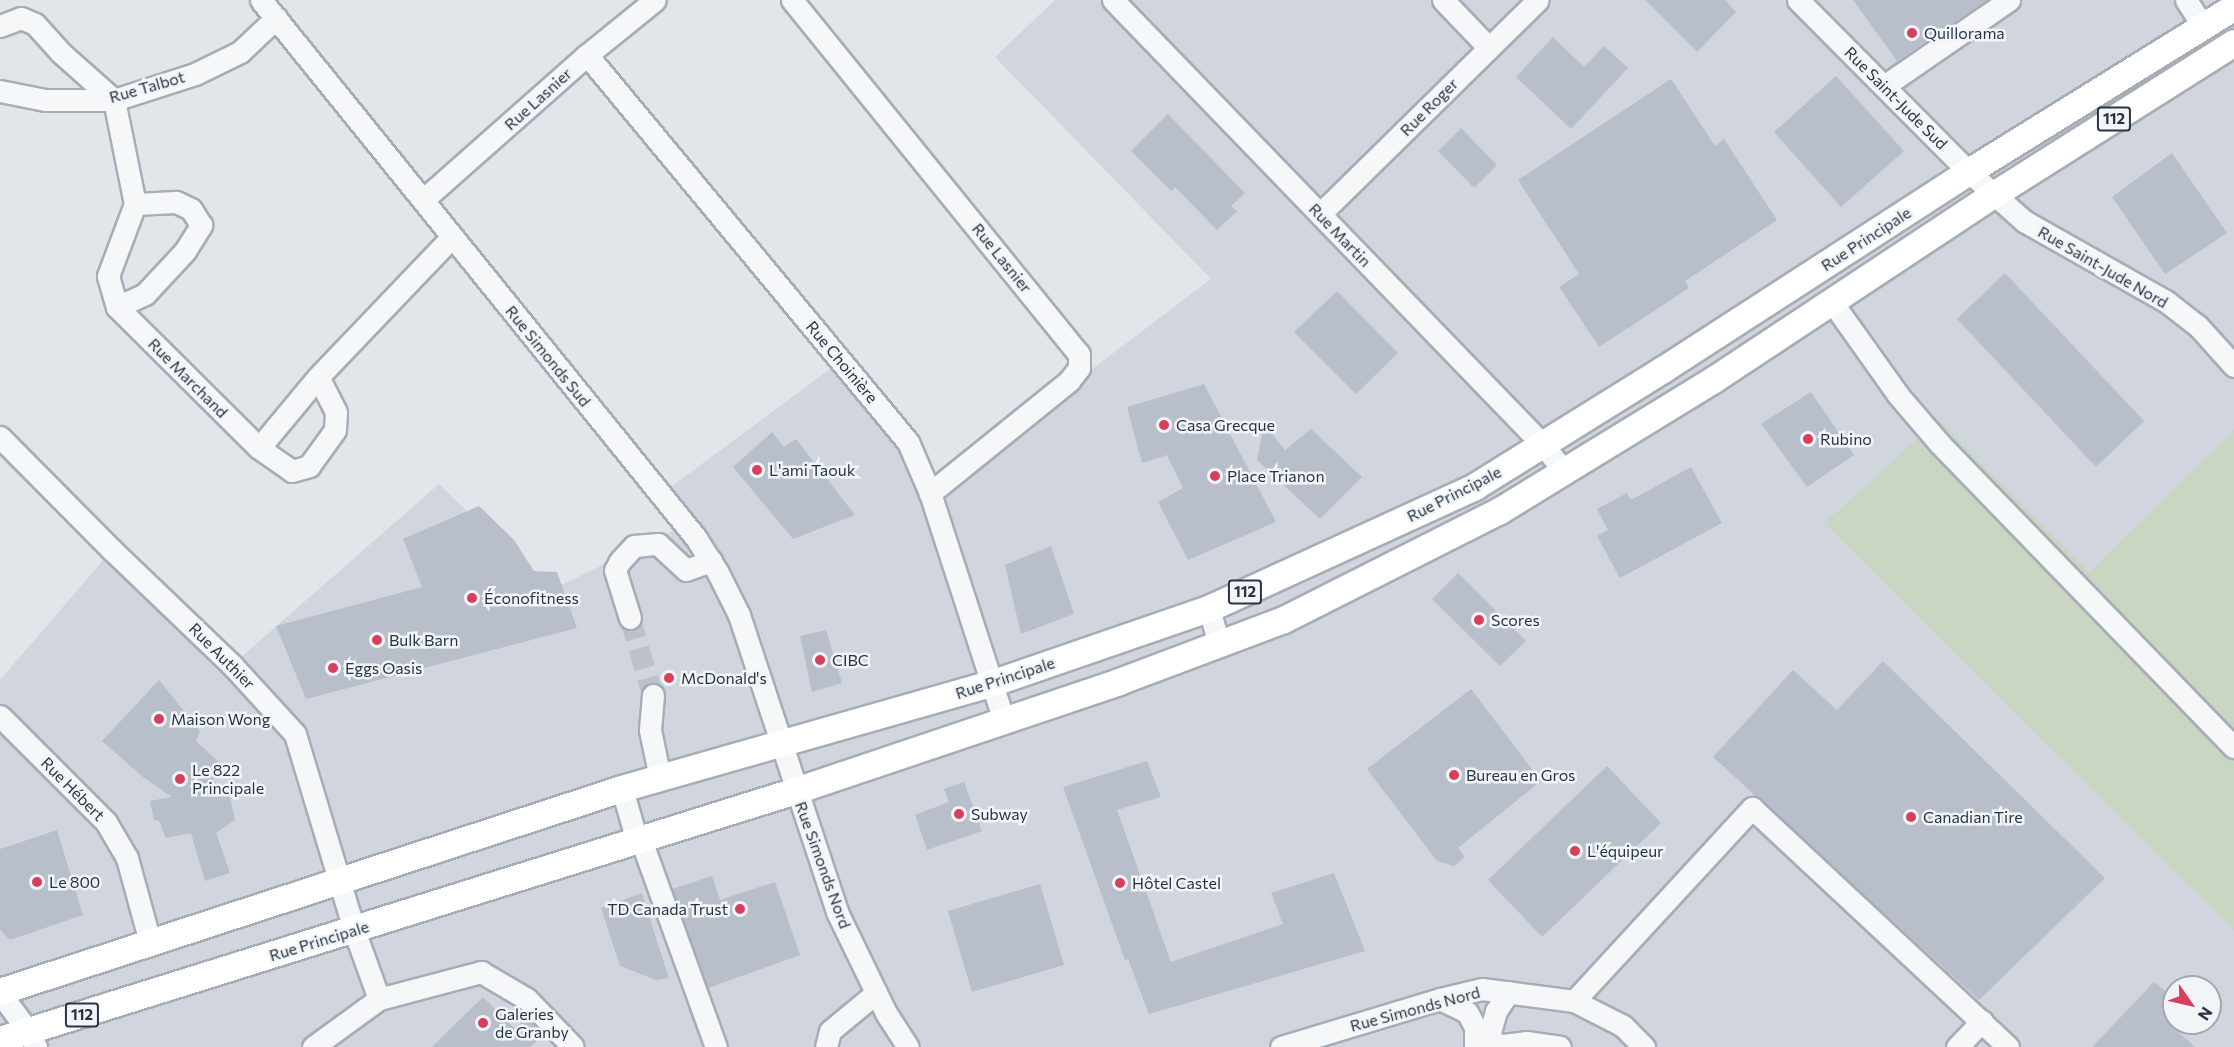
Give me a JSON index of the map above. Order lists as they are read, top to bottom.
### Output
{
  "streets": {
    "main road": ["112", "Rue Principale"],
    "street": [
      "Rue Talbot",
      "Rue Saint-Jude Sud",
      "Rue Lasnier",
      "Rue Roger",
      "Rue Martin",
      "Rue Saint-Jude Nord",
      "Rue Simonds Sud",
      "Rue Choinière",
      "Rue Marchand",
      "Rue Authier",
      "Rue Hébert",
      "Rue Simonds Nord"
    ]
  },
  "crossings": [
    ["Rue Talbot", "Rue Simonds Sud"],
    ["Rue Saint-Jude Sud", "Rue Principale"],
    ["Rue Saint-Jude Sud", "Rue Saint-Jude Nord"],
    ["Rue Lasnier", "Rue Simonds Sud"],
    ["Rue Lasnier", "Rue Choinière"],
    ["Rue Roger", "Rue Martin"],
    ["Rue Martin", "Rue Principale"],
    ["Rue Principale", "Rue Saint-Jude Nord"],
    ["Rue Principale", "Rue Simonds Sud"],
    ["Rue Principale", "Rue Choinière"],
    ["Rue Principale", "Rue Authier"],
    ["Rue Principale", "Rue Hébert"],
    ["Rue Principale", "Rue Simonds Nord"],
    ["Rue Simonds Sud", "Rue Simonds Nord"]
  ],
  "places": [
    "Quillorama",
    "Casa Grecque",
    "Rubino",
    "L'ami Taouk",
    "Place Trianon",
    "Éconofitness",
    "Scores",
    "Bulk Barn",
    "CIBC",
    "Eggs Oasis",
    "McDonald's",
    "Maison Wong",
    "Bureau en Gros",
    "Le 822 Principale",
    "Subway",
    "Canadian Tire",
    "L'équipeur",
    "Le 800",
    "Hôtel Castel",
    "TD Canada Trust",
    "Galeries de Granby"
  ],
  "north": "bottom right"
}
